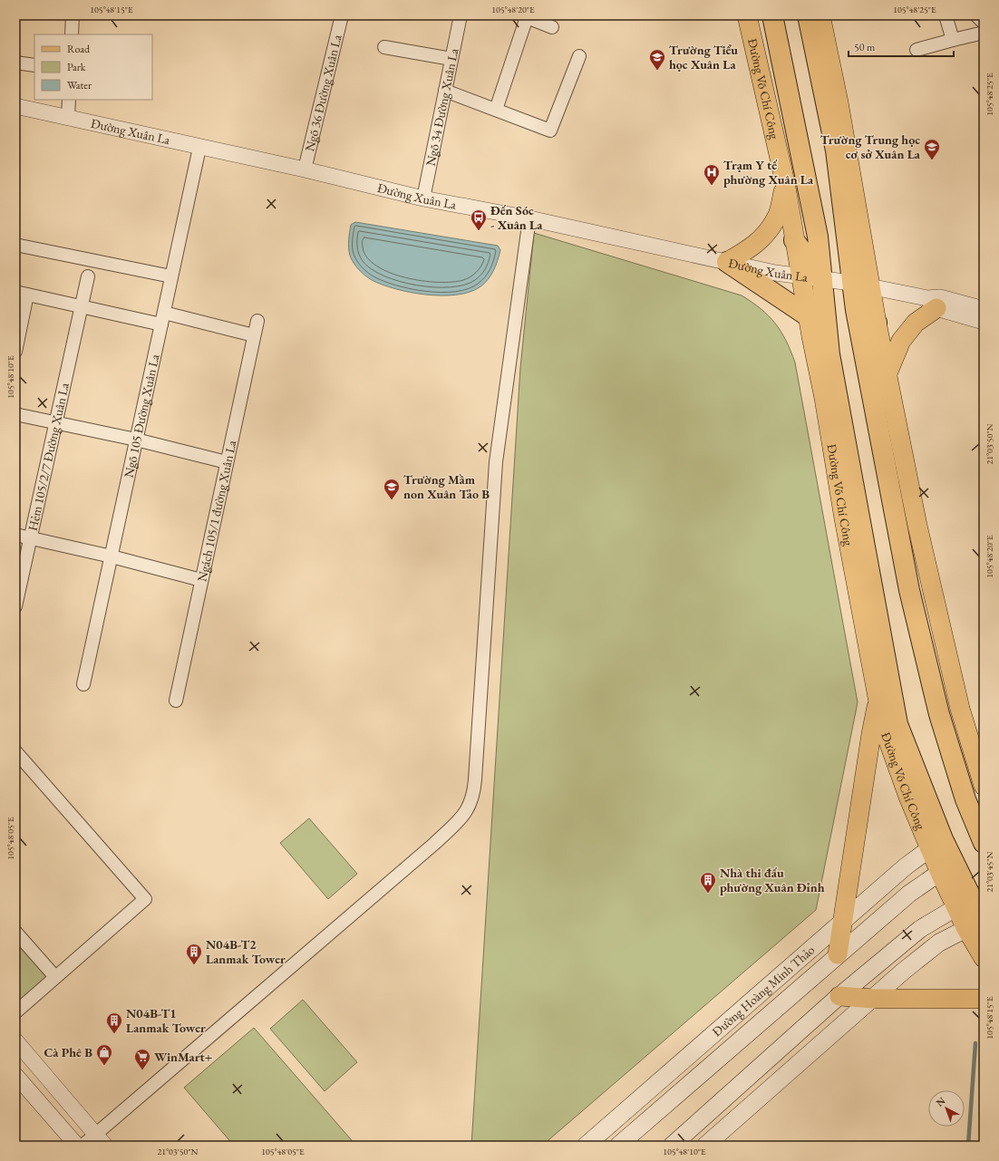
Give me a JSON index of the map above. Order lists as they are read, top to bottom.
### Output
{
  "streets": {
    "highway": ["Đường Võ Chí Công"],
    "main road": ["Đường Hoàng Minh Thảo"],
    "street": [
      "Ngõ 36 Đường Xuân La",
      "Ngõ 34 Đường Xuân La",
      "Đường Xuân La",
      "Ngõ 105 Đường Xuân La",
      "Hẻm 105/2/7 Đường Xuân La",
      "Ngách 105/1 đường Xuân La"
    ]
  },
  "crossings": [
    ["Đường Võ Chí Công", "Đường Xuân La"],
    ["Đường Võ Chí Công", "Đường Hoàng Minh Thảo"],
    ["Ngõ 36 Đường Xuân La", "Đường Xuân La"],
    ["Ngõ 34 Đường Xuân La", "Đường Xuân La"],
    ["Đường Xuân La", "Ngõ 105 Đường Xuân La"]
  ],
  "places": {
    "school or university": ["Trường Tiểu học Xuân La", "Trường Trung học cơ sở Xuân La", "Trường Mầm non Xuân Tảo B"],
    "hospital": ["Trạm Y tế phường Xuân La"],
    "bus stop": ["Đến Sóc - Xuân La"],
    "building": ["Nhà thi đấu phường Xuân Đỉnh", "N04B-T2 Lanmak Tower", "N04B-T1 Lanmak Tower"],
    "shop": ["Cà Phê B"],
    "supermarket": ["WinMart+"]
  },
  "legend": ["Road", "Park", "Water"],
  "scale_bar": "50 m",
  "north": "top left",
  "coordinates": [
    "105°48'15\"E",
    "105°48'20\"E",
    "105°48'25\"E",
    "105°48'10\"E",
    "21°03'50\"N",
    "105°48'05\"E",
    "21°03'45\"N"
  ]
}
